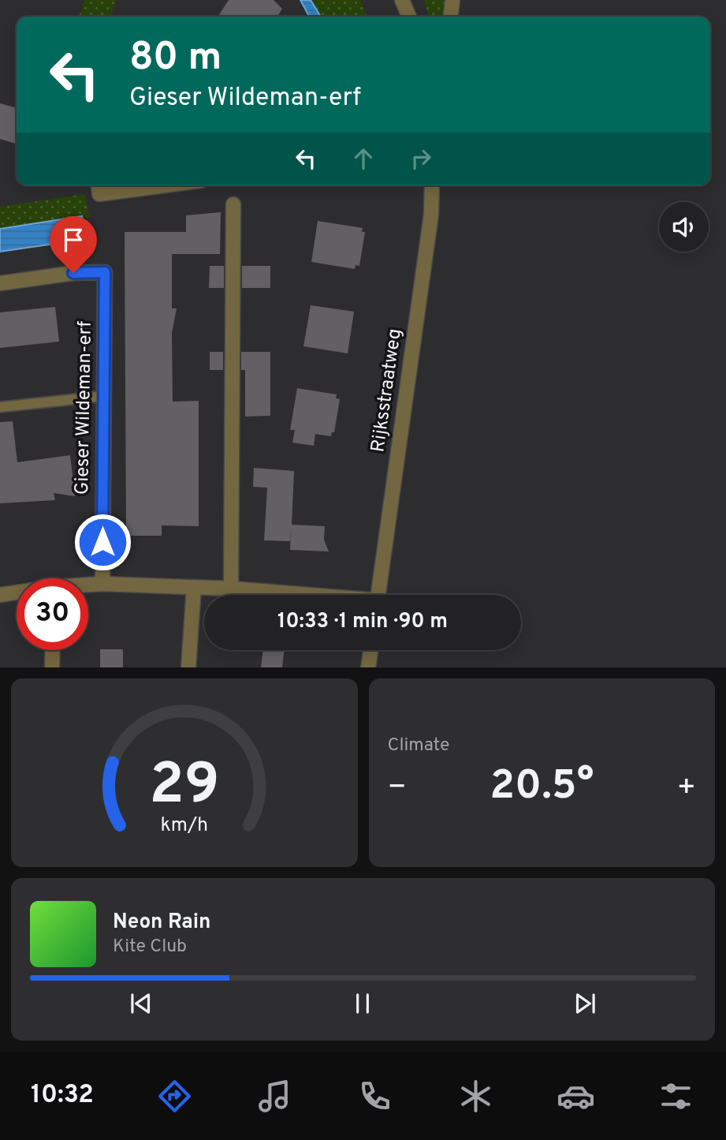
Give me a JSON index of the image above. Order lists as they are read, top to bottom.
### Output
{
  "streets": {
    "street": ["Rijksstraatweg", "Gieser Wildeman-erf"]
  },
  "page": {
    "turn": ["80 m", "Gieser Wildeman-erf"],
    "limit": "30",
    "trip": "10:33 · 1 min · 90 m",
    "tile": "Climate",
    "heat": ["−", "20.5°", "+"],
    "song": ["Neon Rain", "Kite Club"],
    "tabs": "10:32",
    "gauge": ["29", "km/h"]
  }
}
